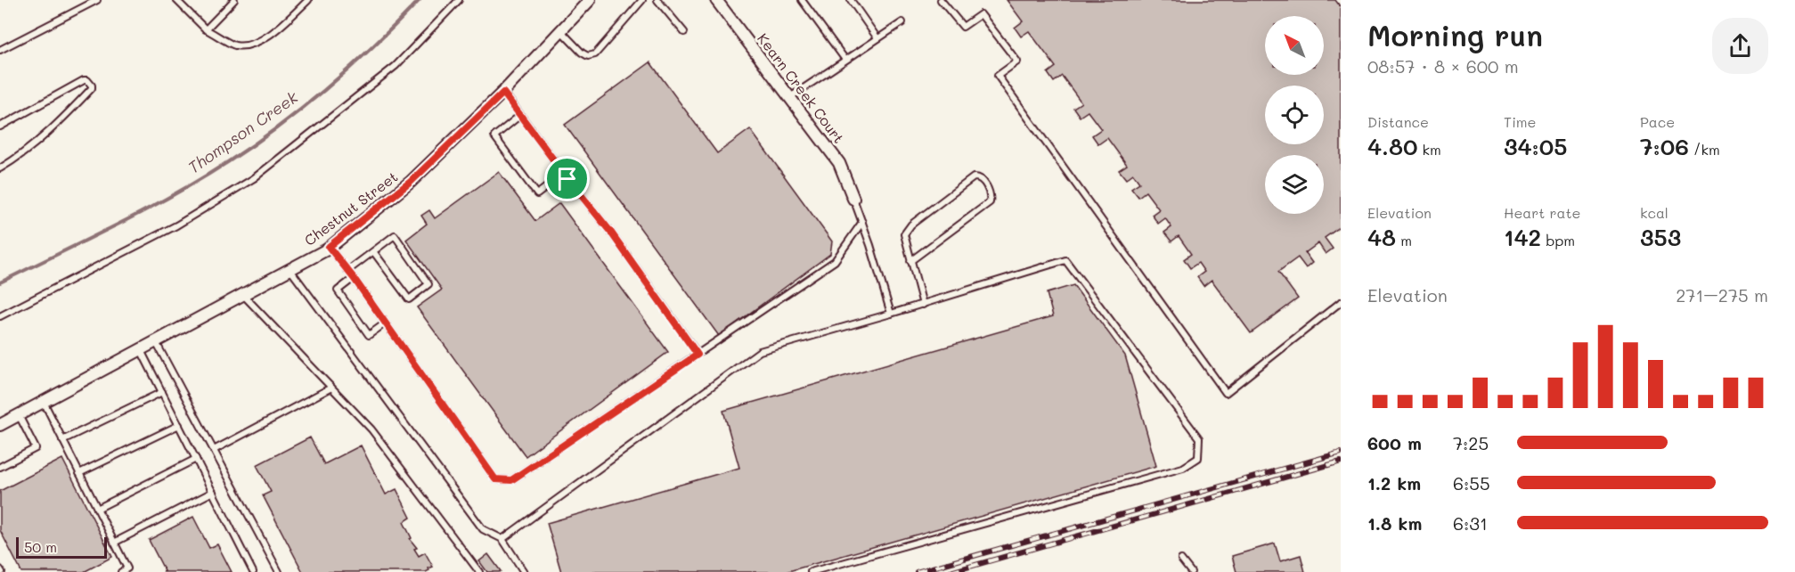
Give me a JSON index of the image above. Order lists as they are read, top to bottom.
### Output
{
  "streets": {
    "street": ["Kearn Creek Court", "Chestnut Street"]
  },
  "water": ["Thompson Creek"],
  "scale_bar": "50 m",
  "north": "top left",
  "page": {
    "heading": ["Morning run", "08:57 · 8 × 600 m"],
    "stats": [
      ["Distance", "4.80 km"],
      ["Time", "34:05"],
      ["Pace", "7:06 /km"],
      ["Elevation", "48 m"],
      ["Heart rate", "142 bpm"],
      ["kcal", "353"]
    ],
    "chart": ["Elevation", "271–275 m"],
    "list": [
      {
        "name": "600 m",
        "note": "7:25"
      },
      {
        "name": "1.2 km",
        "note": "6:55"
      },
      {
        "name": "1.8 km",
        "note": "6:31"
      }
    ],
    "scale": "50 m"
  }
}
